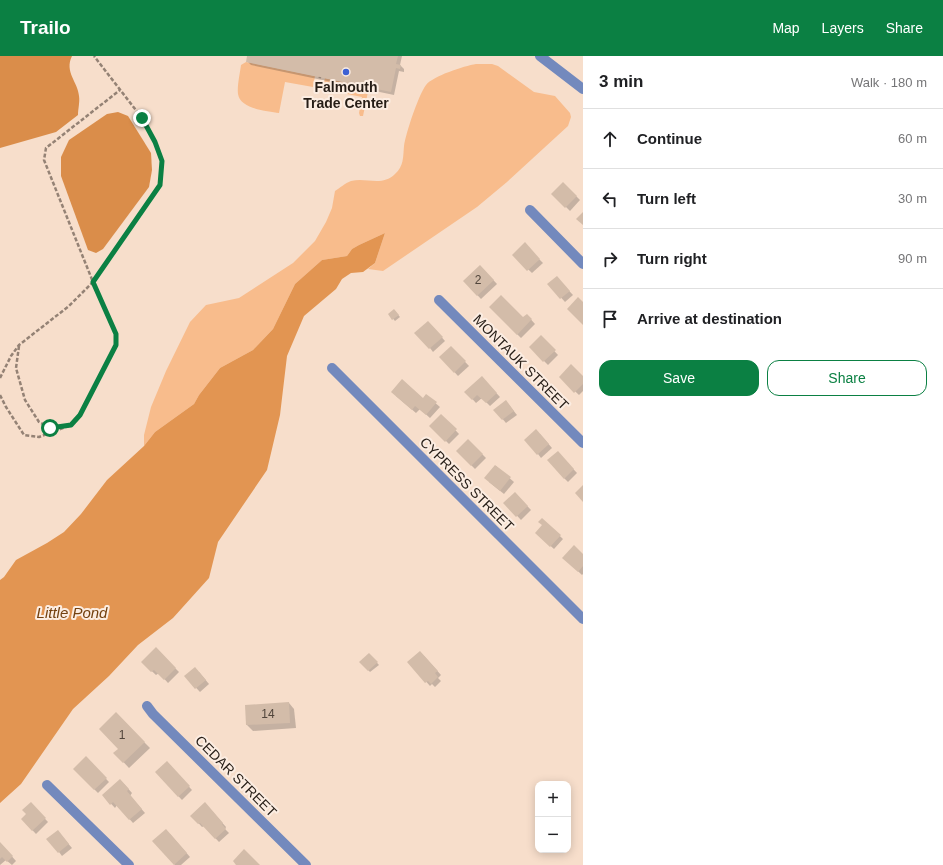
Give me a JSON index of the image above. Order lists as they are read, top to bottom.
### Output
{
  "streets": {
    "street": ["MONTAUK STREET", "CYPRESS STREET", "CEDAR STREET"]
  },
  "water": ["Little Pond"],
  "places": ["Falmouth Trade Center"],
  "house_numbers": ["2", "14", "1"],
  "page": {
    "header": "Trailo",
    "nav": ["Map", "Layers", "Share"],
    "heading": ["3 min", "Walk · 180 m"],
    "list": [
      ["Continue", "60 m"],
      ["Turn left", "30 m"],
      ["Turn right", "90 m"],
      "Arrive at destination"
    ],
    "buttons": ["Save", "Share"],
    "map_buttons": ["+", "−"]
  }
}
